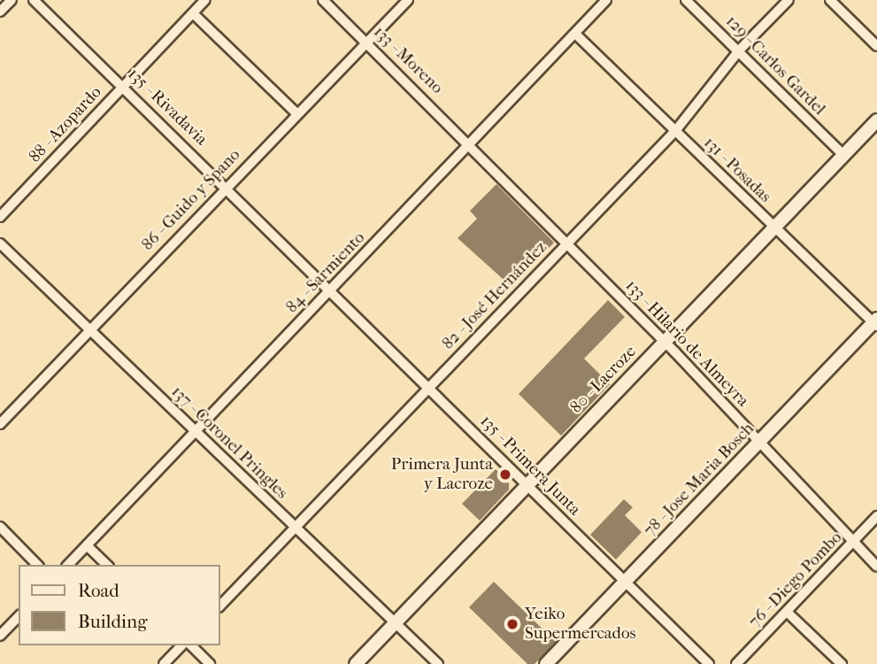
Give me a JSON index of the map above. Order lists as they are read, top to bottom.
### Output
{
  "streets": {
    "street": [
      "133 - Moreno",
      "129 - Carlos Gardel",
      "135 - Rivadavia",
      "88 - Azopardo",
      "131 - Posadas",
      "86 - Guido y Spano",
      "84 - Sarmiento",
      "82 - José Hernández",
      "133 - Hilario de Almeyra",
      "80 - Lacroze",
      "137 - Coronel Pringles",
      "135 - Primera Junta",
      "78 - Jose Maria Bosch",
      "76 - Diego Pombo"
    ]
  },
  "crossings": [
    ["133 - Moreno", "86 - Guido y Spano"],
    ["133 - Moreno", "84 - Sarmiento"],
    ["133 - Moreno", "133 - Hilario de Almeyra"],
    ["129 - Carlos Gardel", "82 - José Hernández"],
    ["129 - Carlos Gardel", "80 - Lacroze"],
    ["135 - Rivadavia", "88 - Azopardo"],
    ["135 - Rivadavia", "86 - Guido y Spano"],
    ["135 - Rivadavia", "84 - Sarmiento"],
    ["135 - Rivadavia", "135 - Primera Junta"],
    ["131 - Posadas", "84 - Sarmiento"],
    ["131 - Posadas", "82 - José Hernández"],
    ["131 - Posadas", "80 - Lacroze"],
    ["131 - Posadas", "78 - Jose Maria Bosch"],
    ["86 - Guido y Spano", "137 - Coronel Pringles"],
    ["84 - Sarmiento", "133 - Hilario de Almeyra"],
    ["84 - Sarmiento", "137 - Coronel Pringles"],
    ["84 - Sarmiento", "135 - Primera Junta"],
    ["82 - José Hernández", "133 - Hilario de Almeyra"],
    ["82 - José Hernández", "137 - Coronel Pringles"],
    ["82 - José Hernández", "135 - Primera Junta"],
    ["133 - Hilario de Almeyra", "80 - Lacroze"],
    ["133 - Hilario de Almeyra", "78 - Jose Maria Bosch"],
    ["133 - Hilario de Almeyra", "76 - Diego Pombo"],
    ["80 - Lacroze", "137 - Coronel Pringles"],
    ["80 - Lacroze", "135 - Primera Junta"],
    ["135 - Primera Junta", "78 - Jose Maria Bosch"]
  ],
  "places": ["Primera Junta y Lacroze", "Yeiko Supermercados"],
  "legend": ["Road", "Building"]
}
